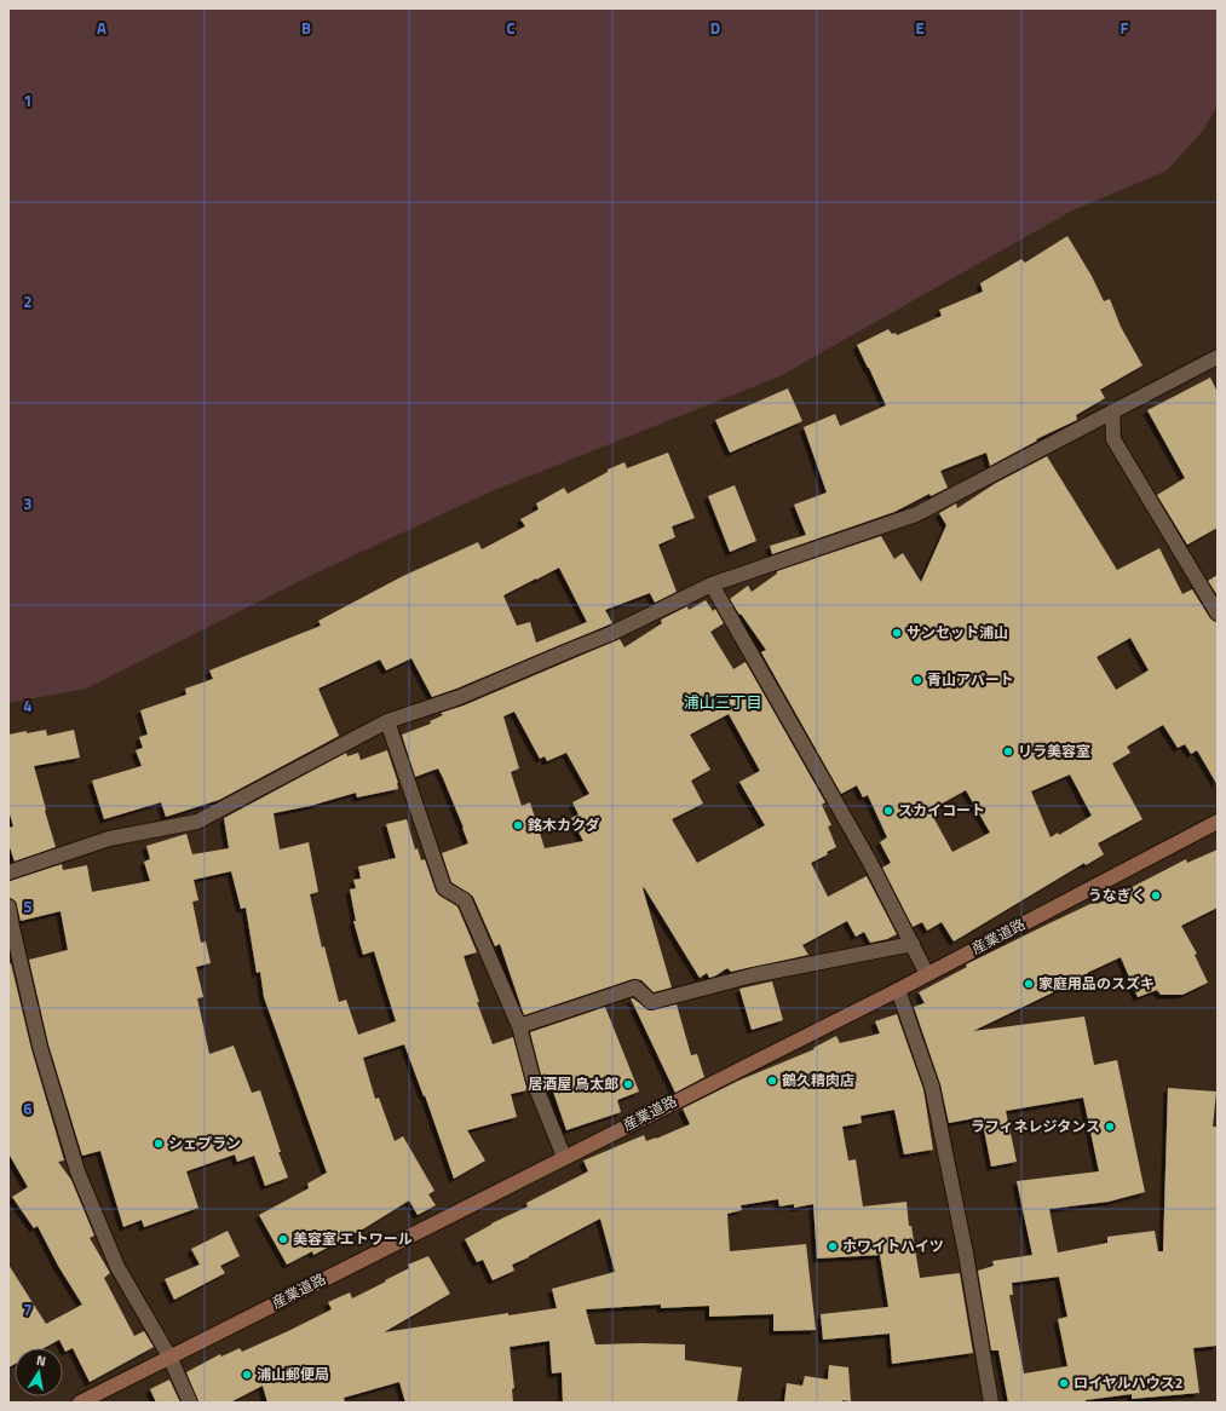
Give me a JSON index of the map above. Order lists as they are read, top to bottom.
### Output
{
  "streets": {
    "street": ["産業道路"]
  },
  "districts": ["浦山三丁目"],
  "places": [
    "サンセット浦山",
    "青山アパート",
    "リラ美容室",
    "スカイコート",
    "銘木カクダ",
    "うなぎく",
    "家庭用品のスズキ",
    "鶴久精肉店",
    "居酒屋 鳥太郎",
    "ラフィネレジタンス",
    "シェプラン",
    "美容室 エトワール",
    "ホワイトハイツ",
    "浦山郵便局",
    "ロイヤルハウス2"
  ],
  "north": "top",
  "grid": {
    "columns": [
      "A",
      "B",
      "C",
      "D",
      "E",
      "F"
    ],
    "rows": [
      "1",
      "2",
      "3",
      "4",
      "5",
      "6",
      "7"
    ]
  }
}
